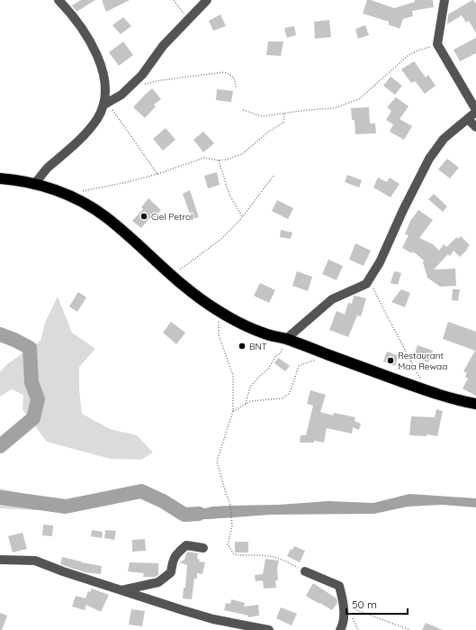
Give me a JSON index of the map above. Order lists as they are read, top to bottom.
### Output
{
  "places": ["Ciel Petrol", "BNT", "Restaurant Maa Rewaa"],
  "scale_bar": "50 m"
}
